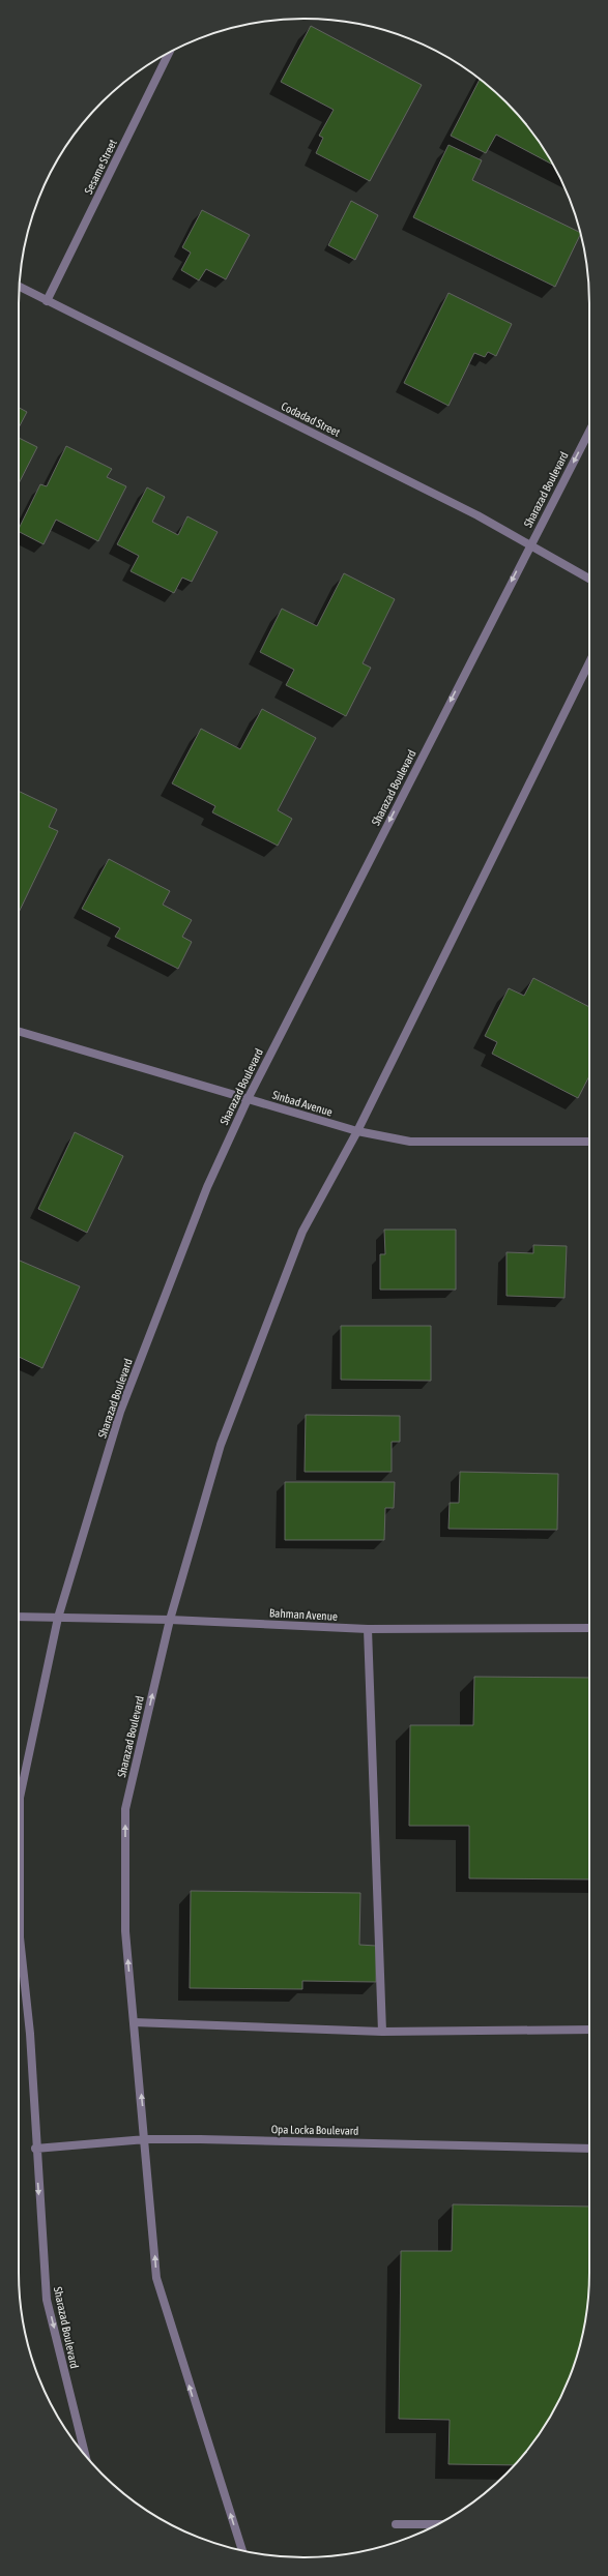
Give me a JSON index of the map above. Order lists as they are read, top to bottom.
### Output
{
  "streets": {
    "street": [
      "Sesame Street",
      "Codadad Street",
      "Sharazad Boulevard",
      "Sinbad Avenue",
      "Bahman Avenue",
      "Opa Locka Boulevard"
    ]
  },
  "crossings": [
    ["Sesame Street", "Codadad Street"],
    ["Codadad Street", "Sharazad Boulevard"],
    ["Sharazad Boulevard", "Sinbad Avenue"],
    ["Sharazad Boulevard", "Bahman Avenue"],
    ["Sharazad Boulevard", "Opa Locka Boulevard"]
  ]
}
